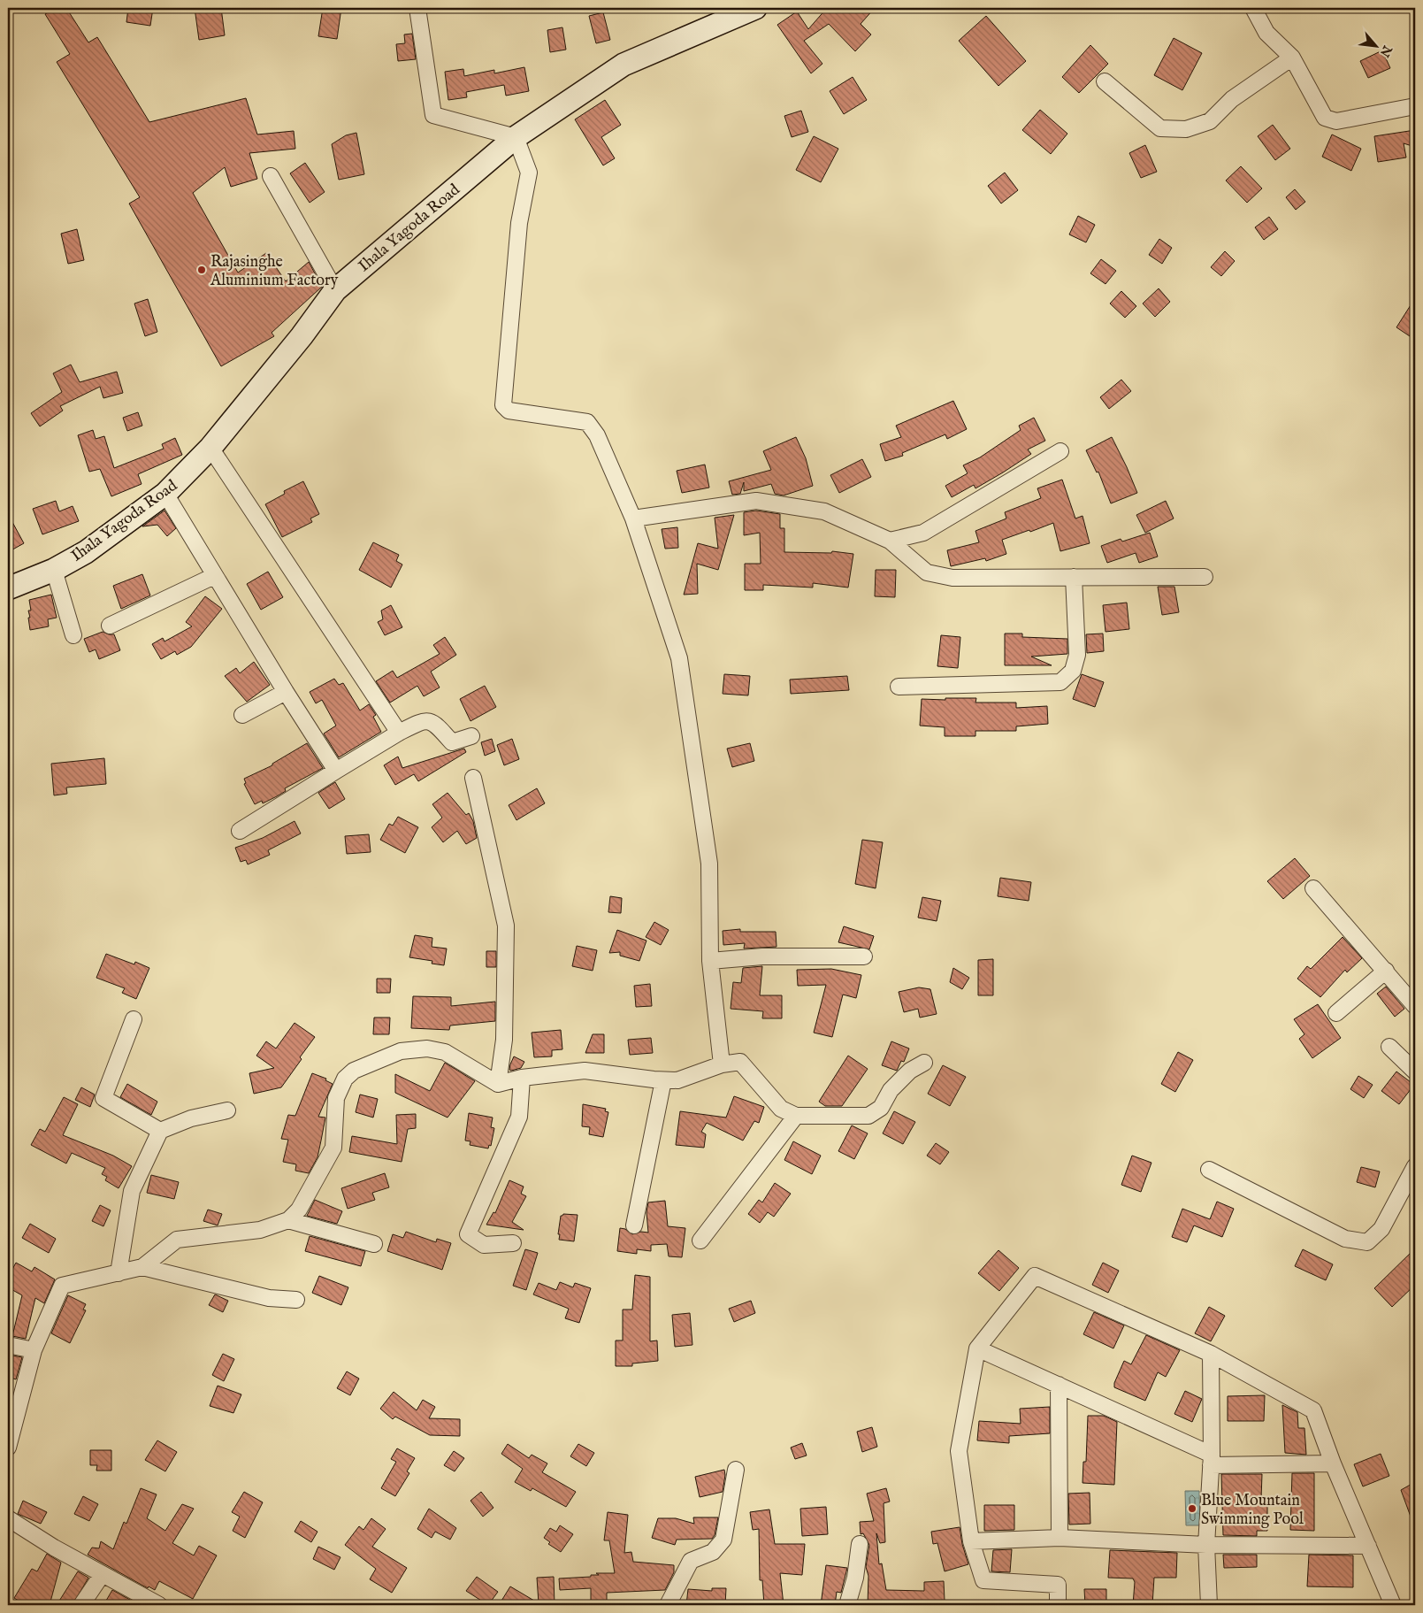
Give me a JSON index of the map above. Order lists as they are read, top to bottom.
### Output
{
  "streets": {
    "street": ["Ihala Yagoda Road"]
  },
  "places": ["Rajasinghe Aluminium Factory", "Blue Mountain Swimming Pool"],
  "north": "bottom right"
}
